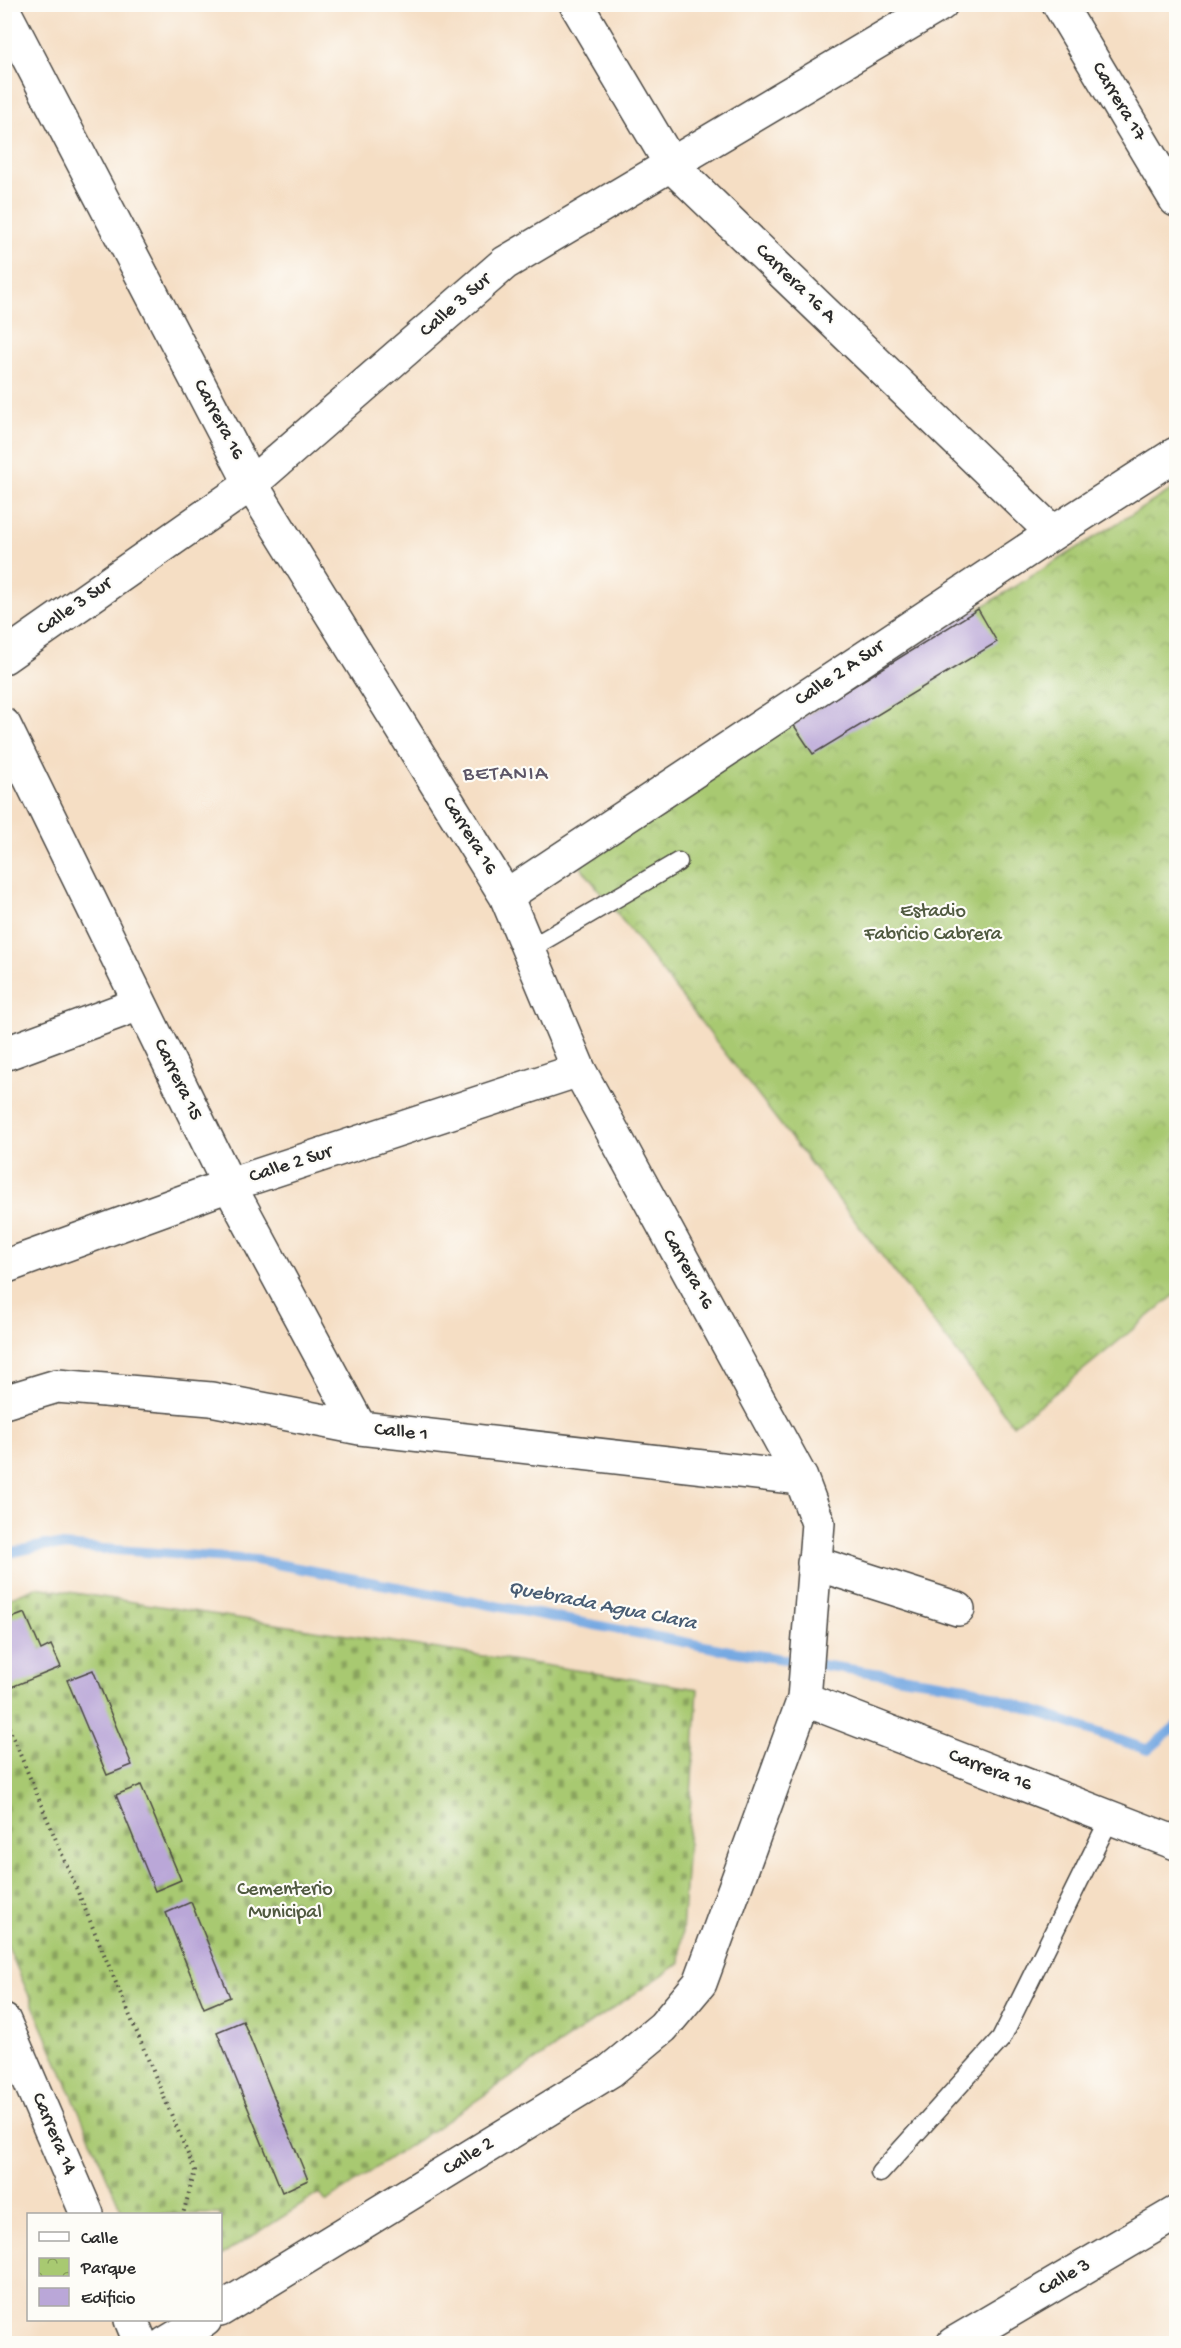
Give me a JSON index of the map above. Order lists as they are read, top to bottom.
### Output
{
  "streets": {
    "street": [
      "Carrera 17",
      "Carrera 16 A",
      "Calle 3 Sur",
      "Carrera 16",
      "Calle 2 A Sur",
      "Carrera 15",
      "Calle 2 Sur",
      "Calle 1",
      "Carrera 14",
      "Calle 2",
      "Calle 3"
    ]
  },
  "crossings": [
    ["Carrera 16 A", "Calle 3 Sur"],
    ["Carrera 16 A", "Calle 2 A Sur"],
    ["Calle 3 Sur", "Carrera 16"],
    ["Carrera 16", "Calle 2 A Sur"],
    ["Carrera 16", "Calle 2 Sur"],
    ["Carrera 16", "Calle 1"],
    ["Carrera 16", "Calle 2"],
    ["Carrera 15", "Calle 2 Sur"],
    ["Carrera 15", "Calle 1"]
  ],
  "districts": ["BETANIA"],
  "water": ["Quebrada Agua Clara"],
  "parks": ["Estadio Fabricio Cabrera", "Cementerio Municipal"],
  "legend": ["Calle", "Parque", "Edificio"]
}
